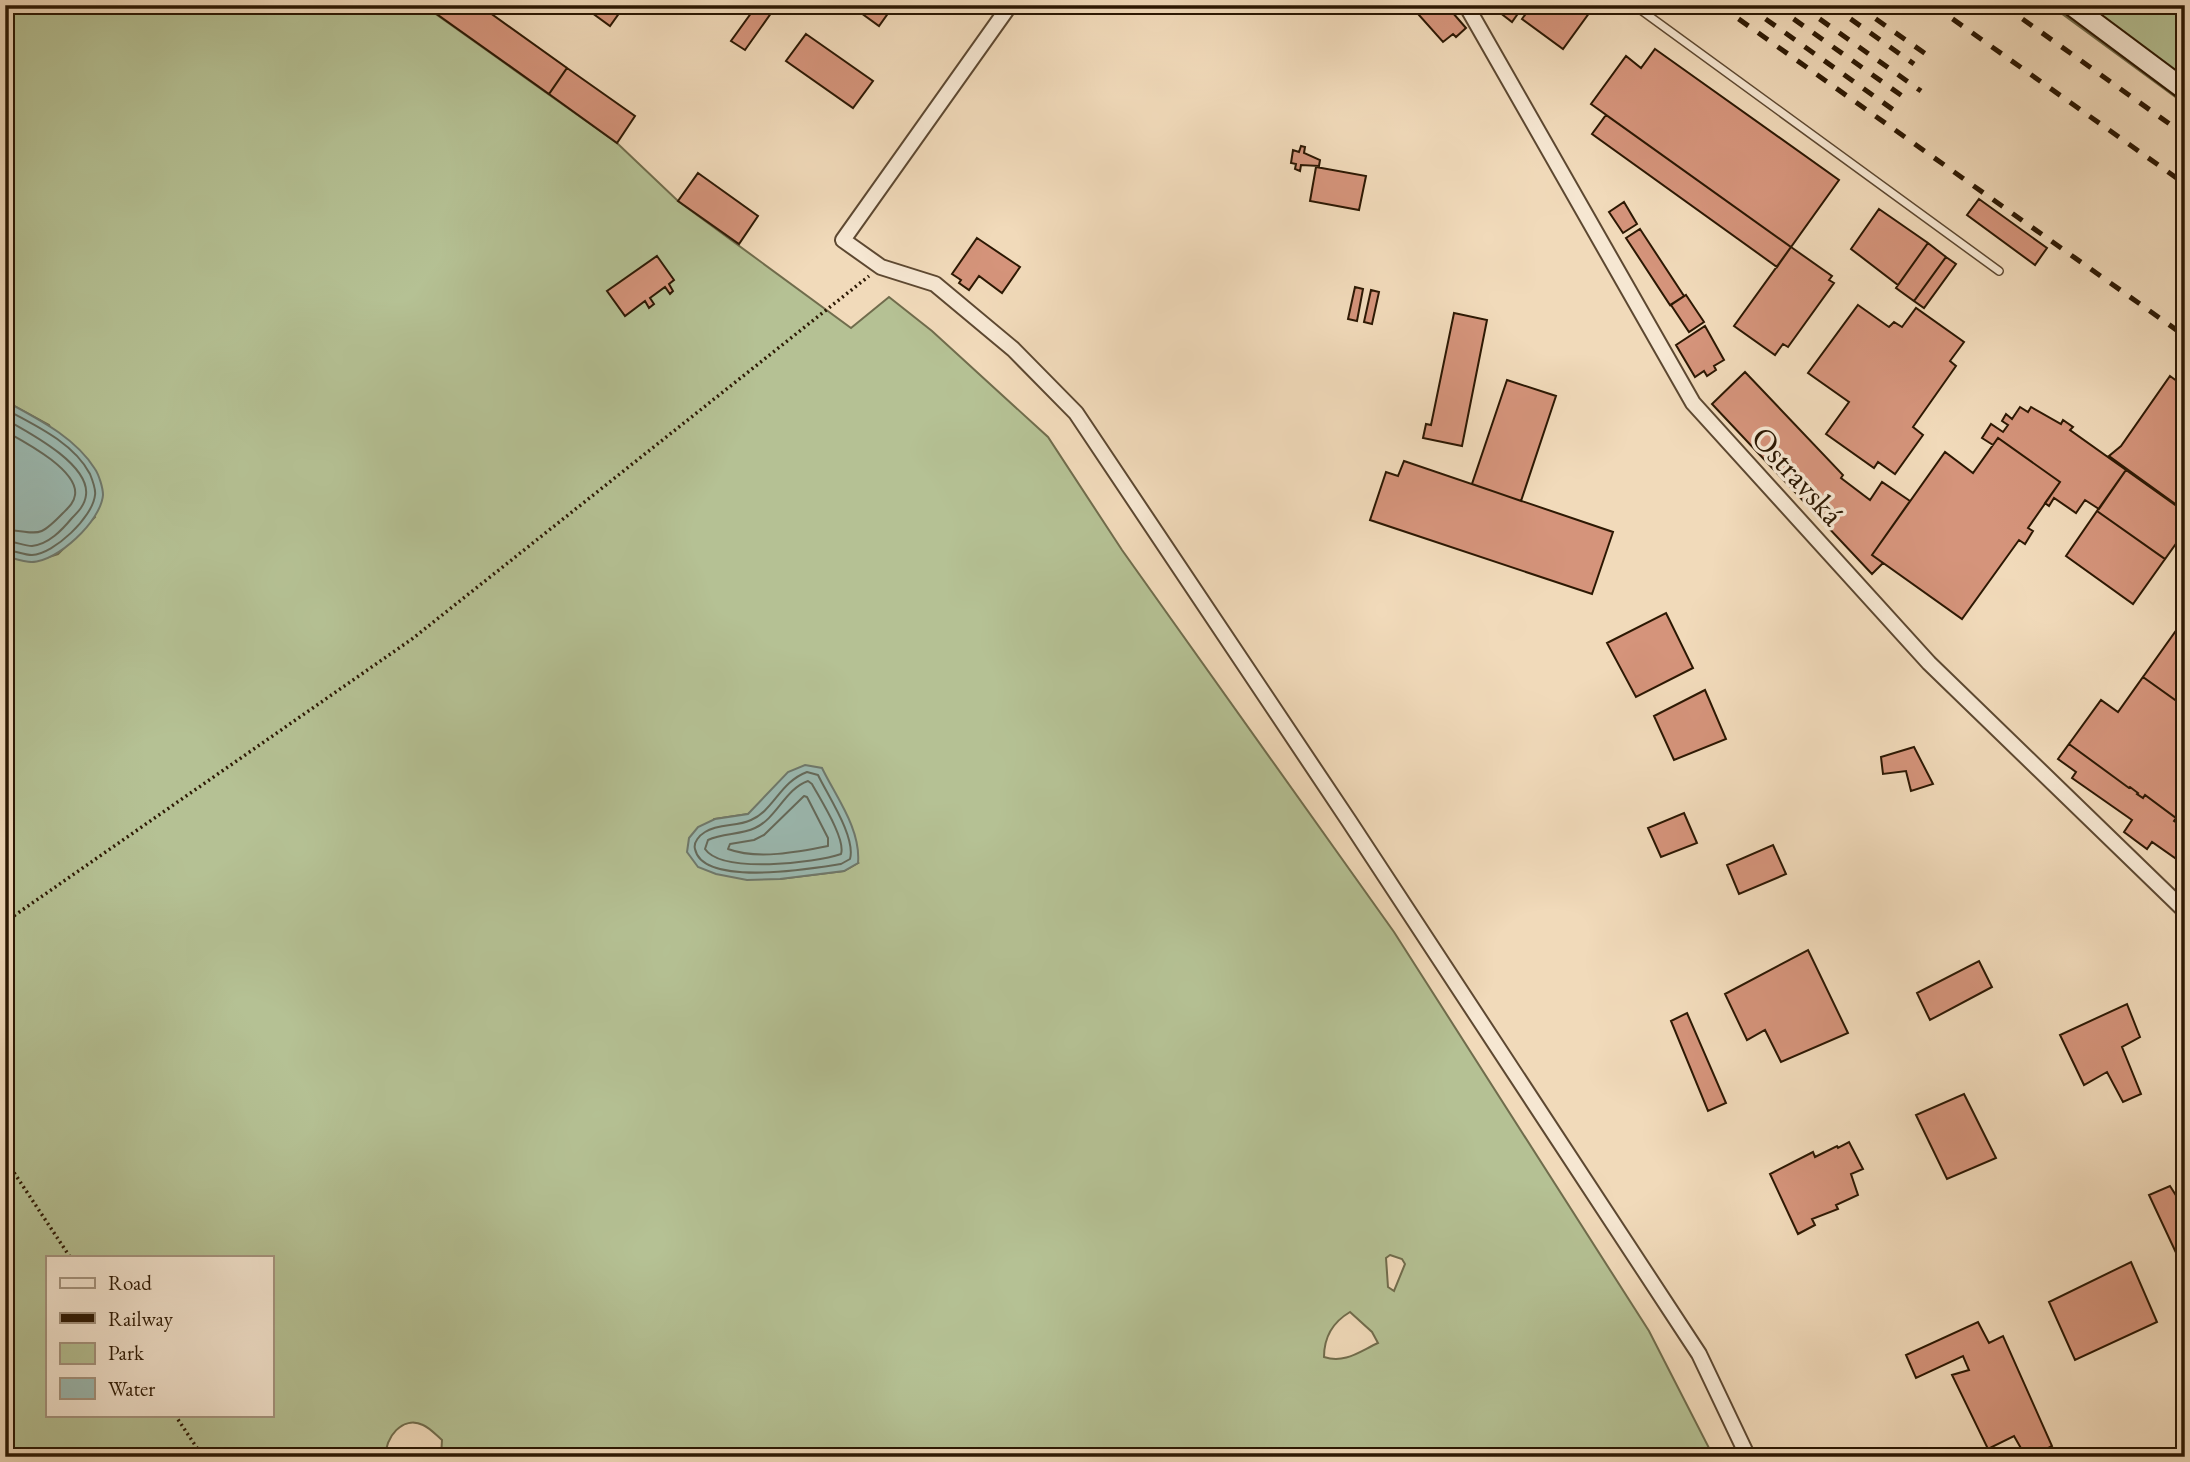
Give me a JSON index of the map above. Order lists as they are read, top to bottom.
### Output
{
  "streets": {
    "street": ["Ostravská"]
  },
  "legend": [
    "Road",
    "Railway",
    "Park",
    "Water"
  ]
}
